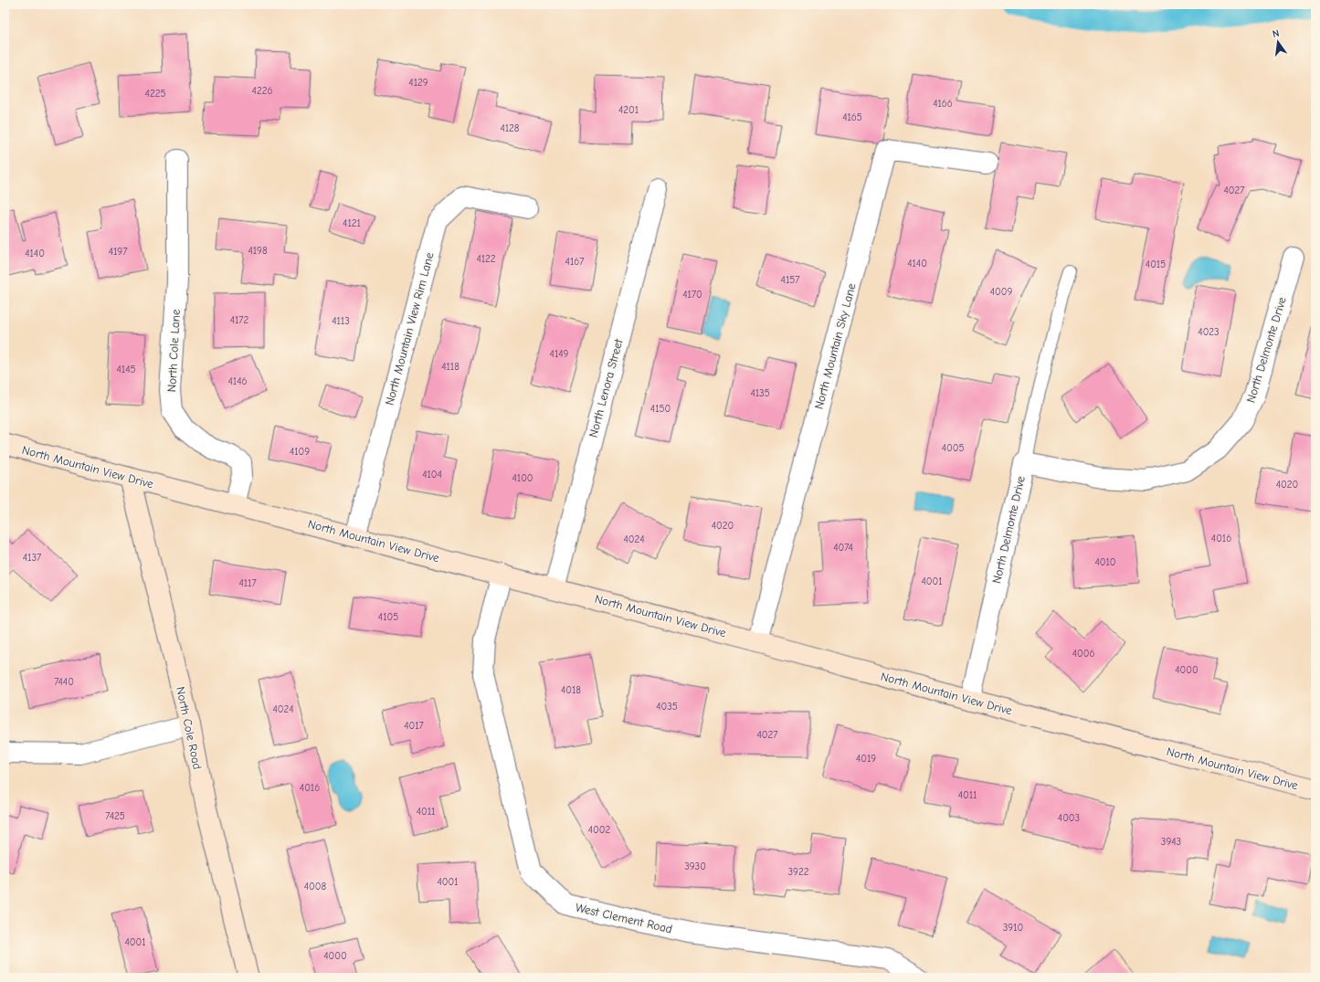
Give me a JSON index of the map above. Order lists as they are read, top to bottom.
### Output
{
  "streets": {
    "street": [
      "North Mountain View Rim Lane",
      "North Mountain Sky Lane",
      "North Delmonte Drive",
      "North Cole Lane",
      "North Lenora Street",
      "North Mountain View Drive",
      "North Cole Road",
      "West Clement Road"
    ]
  },
  "crossings": [
    ["North Mountain View Rim Lane", "North Mountain View Drive"],
    ["North Mountain Sky Lane", "North Mountain View Drive"],
    ["North Delmonte Drive", "North Mountain View Drive"],
    ["North Cole Lane", "North Mountain View Drive"],
    ["North Lenora Street", "North Mountain View Drive"],
    ["North Mountain View Drive", "North Cole Road"],
    ["North Mountain View Drive", "West Clement Road"]
  ],
  "house_numbers": [
    "4129",
    "4226",
    "4225",
    "4166",
    "4201",
    "4165",
    "4128",
    "4027",
    "4121",
    "4198",
    "4197",
    "4140",
    "4122",
    "4167",
    "4140",
    "4015",
    "4157",
    "4009",
    "4170",
    "4172",
    "4113",
    "4023",
    "4149",
    "4118",
    "4145",
    "4146",
    "4135",
    "4150",
    "4005",
    "4109",
    "4104",
    "4100",
    "4020",
    "4020",
    "4016",
    "4024",
    "4074",
    "4137",
    "4010",
    "4001",
    "4117",
    "4105",
    "4006",
    "4000",
    "7440",
    "4018",
    "4035",
    "4024",
    "4017",
    "4027",
    "4019",
    "4016",
    "4011",
    "4011",
    "7425",
    "4003",
    "4002",
    "3943",
    "3930",
    "3922",
    "4001",
    "4008",
    "3910",
    "4001",
    "4000"
  ],
  "north": "top"
}
